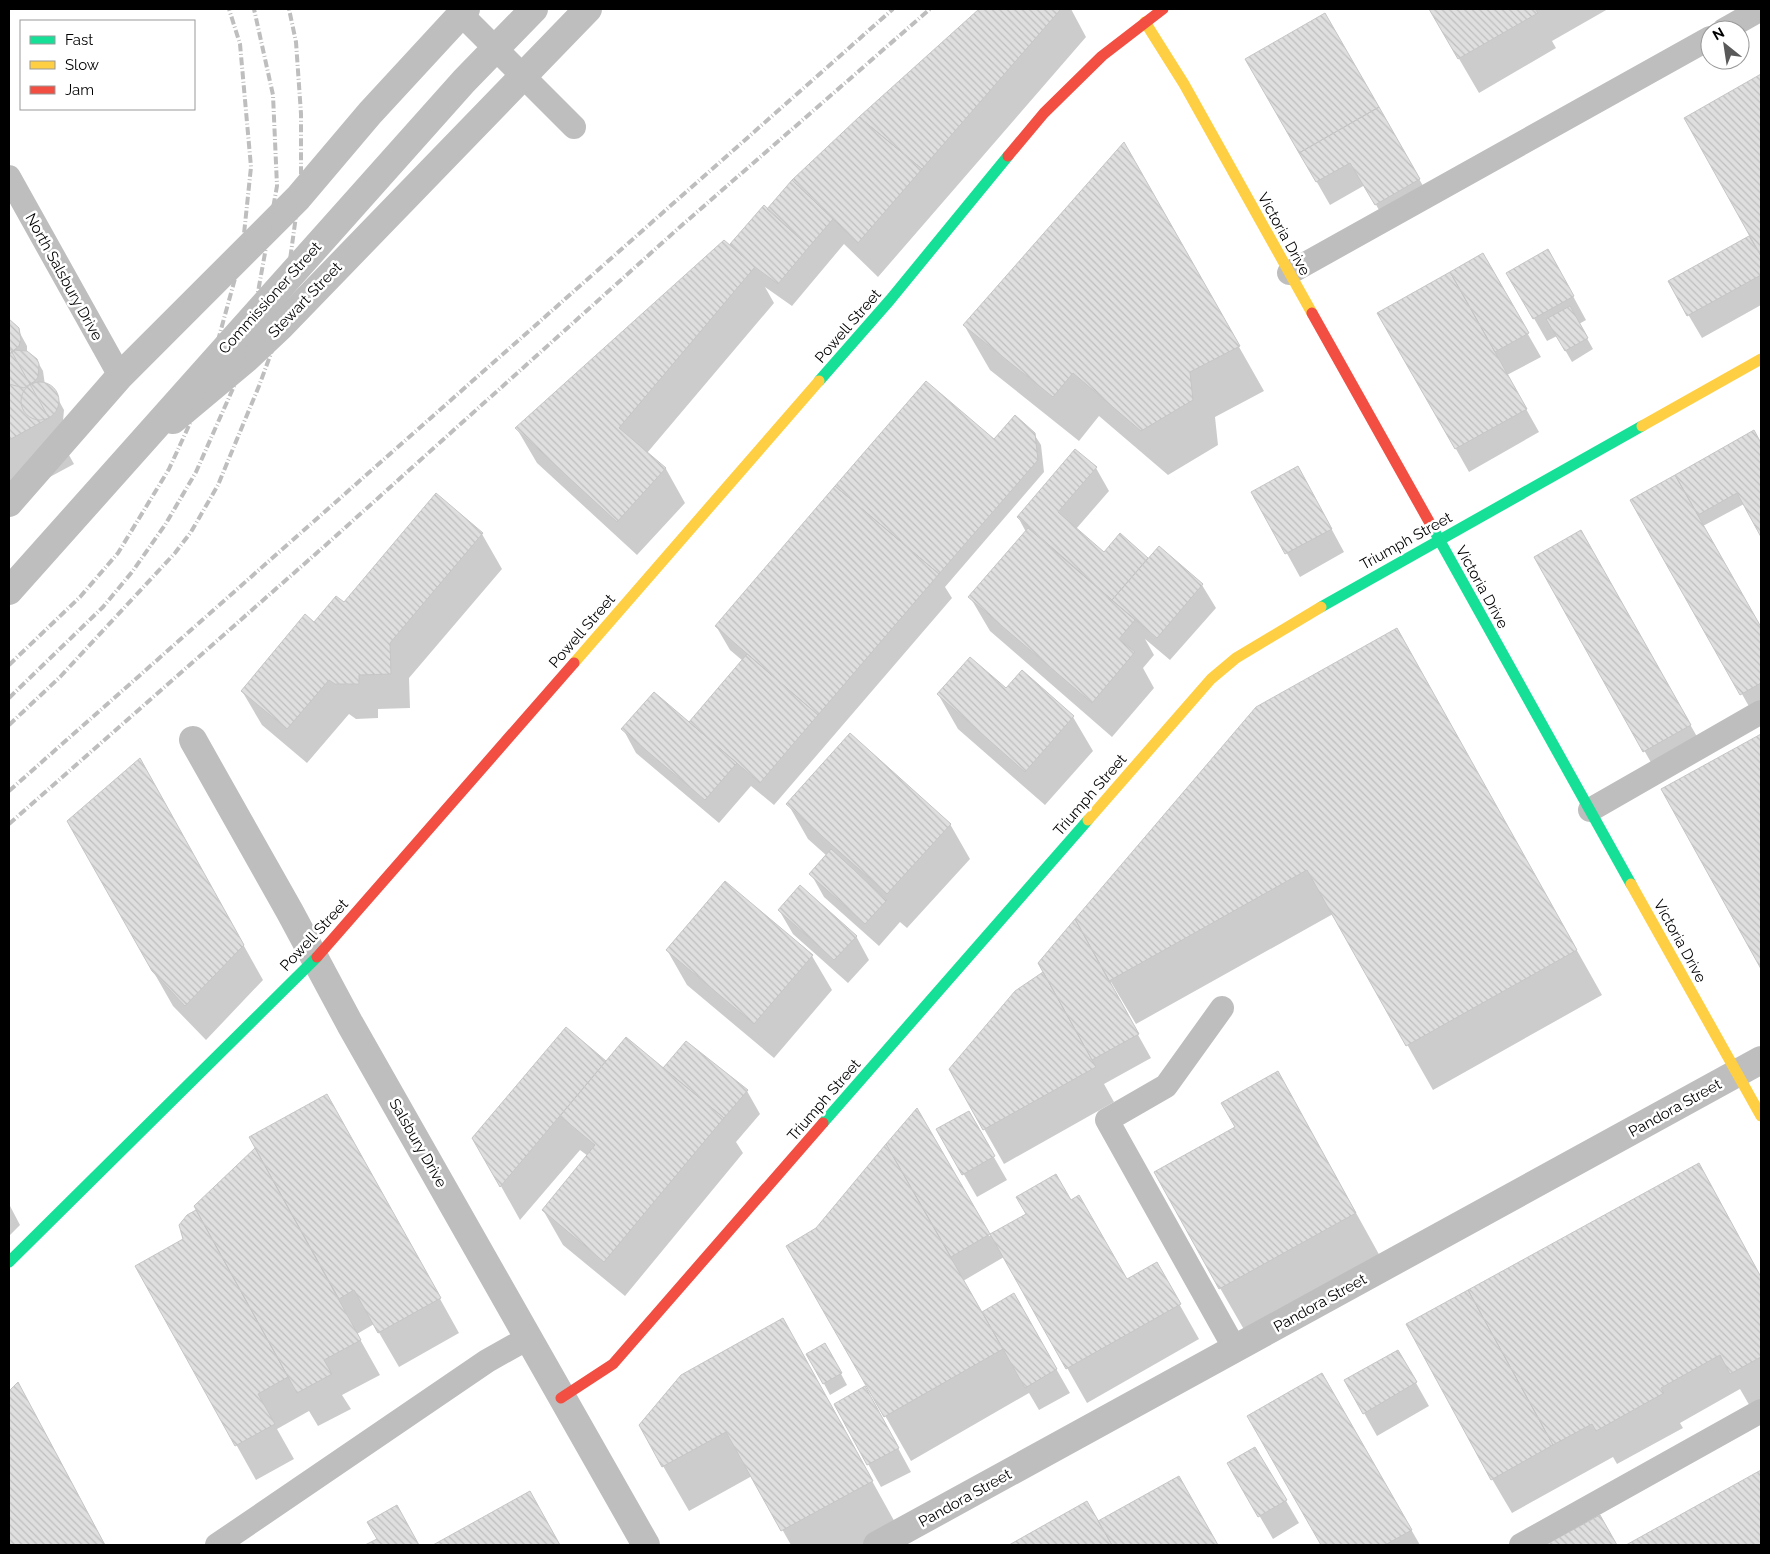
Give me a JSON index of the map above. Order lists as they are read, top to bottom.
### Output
{
  "streets": {
    "street": [
      "Victoria Drive",
      "Commissioner Street",
      "Stewart Street",
      "Powell Street",
      "Triumph Street",
      "Pandora Street",
      "Salsbury Drive"
    ],
    "lane": ["North Salsbury Drive"]
  },
  "crossings": [
    ["Victoria Drive", "Powell Street"],
    ["Victoria Drive", "Triumph Street"],
    ["Victoria Drive", "Pandora Street"],
    ["Powell Street", "Salsbury Drive"],
    ["Triumph Street", "Salsbury Drive"]
  ],
  "legend": ["Fast", "Slow", "Jam"],
  "north": "top left"
}
